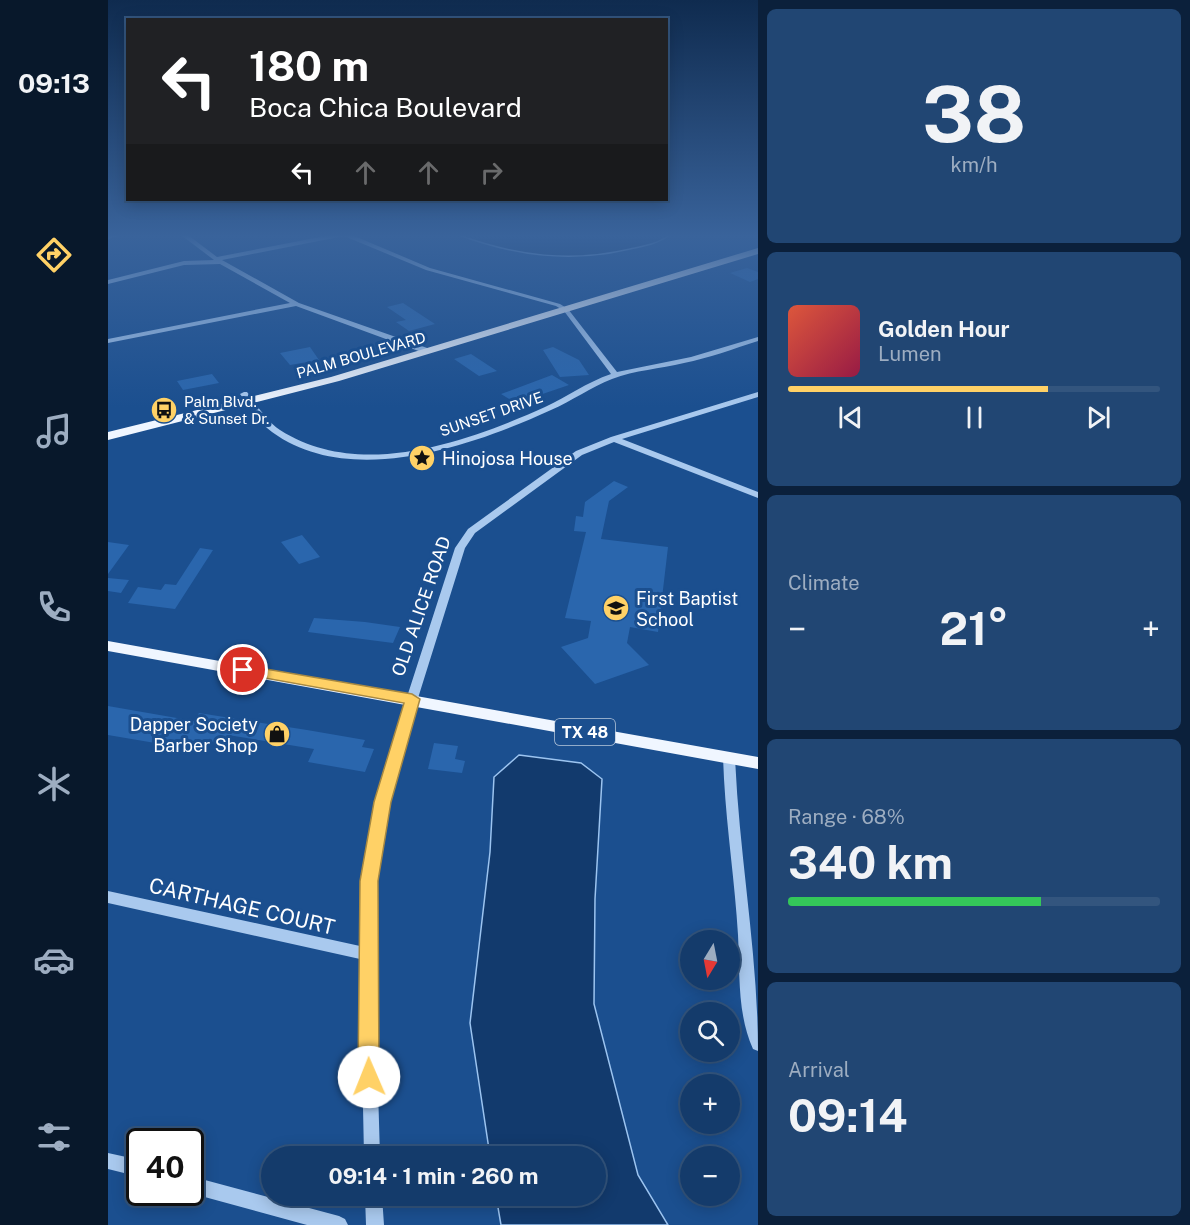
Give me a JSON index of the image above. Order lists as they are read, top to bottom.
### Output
{
  "streets": {
    "main road": ["PALM BOULEVARD", "TX 48"],
    "street": ["SUNSET DRIVE", "OLD ALICE ROAD", "CARTHAGE COURT"]
  },
  "crossings": [
    ["PALM BOULEVARD", "SUNSET DRIVE"],
    ["OLD ALICE ROAD", "TX 48"],
    ["OLD ALICE ROAD", "CARTHAGE COURT"]
  ],
  "places": {
    "bus stop": ["Palm Blvd. & Sunset Dr."],
    "place": ["Hinojosa House"],
    "school or university": ["First Baptist School"],
    "shop": ["Dapper Society Barber Shop"]
  },
  "north": "bottom",
  "page": {
    "tabs": "09:13",
    "tile": [
      ["38", "km/h"],
      "Climate",
      ["Range · 68%", "340 km"],
      ["Arrival", "09:14"]
    ],
    "turn": ["180 m", "Boca Chica Boulevard"],
    "song": ["Golden Hour", "Lumen"],
    "heat": ["−", "21°", "+"],
    "map_buttons": ["+", "−"],
    "limit": "40",
    "trip": "09:14 · 1 min · 260 m"
  }
}
